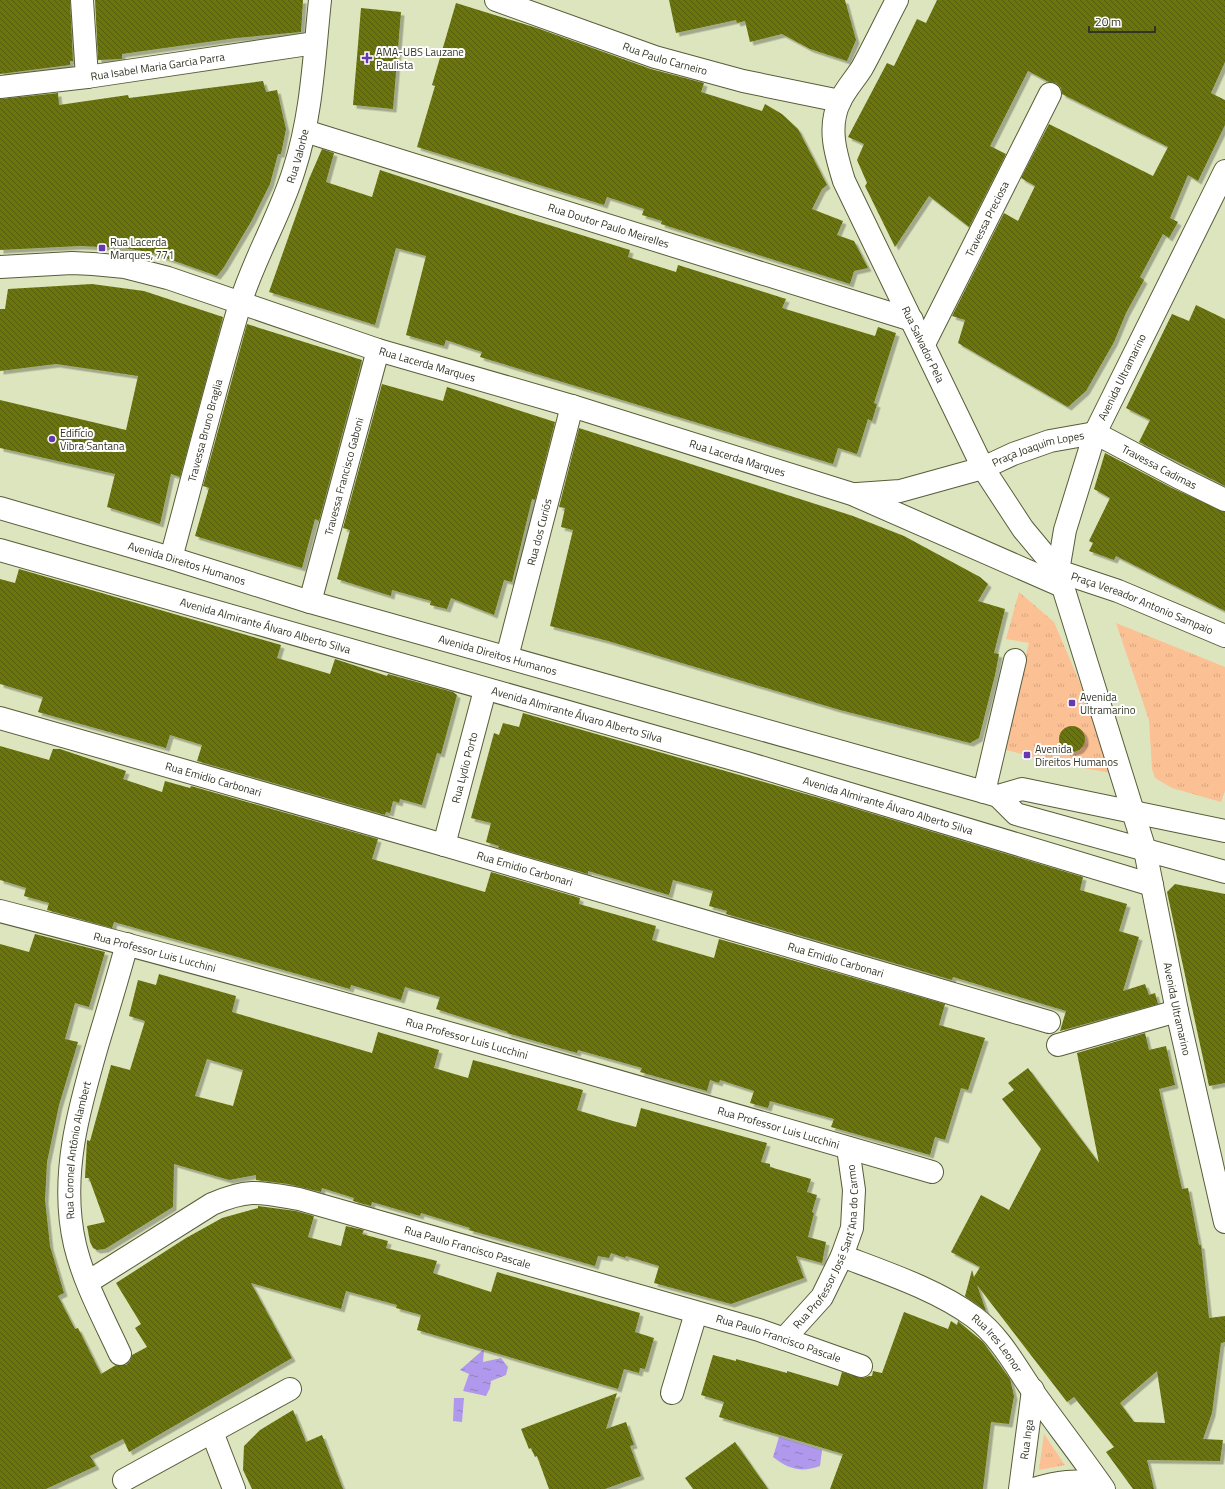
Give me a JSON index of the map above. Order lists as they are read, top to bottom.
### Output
{
  "streets": {
    "street": [
      "Rua Paulo Carneiro",
      "Rua Isabel Maria Garcia Parra",
      "Rua Valorbe",
      "Travessa Preciosa",
      "Rua Doutor Paulo Meirelles",
      "Rua Salvador Pela",
      "Rua Lacerda Marques",
      "Avenida Ultramarino",
      "Travessa Bruno Braglia",
      "Praça Joaquim Lopes",
      "Travessa Cadimas",
      "Travessa Francisco Gaboni",
      "Rua dos Curiós",
      "Avenida Direitos Humanos",
      "Praça Vereador Antonio Sampaio",
      "Avenida Almirante Álvaro Alberto Silva",
      "Rua Lydio Porto",
      "Rua Emidio Carbonari",
      "Rua Professor Luis Lucchini",
      "Rua Coronel Antônio Alambert",
      "Rua Professor José Sant´Ana do Carmo",
      "Rua Paulo Francisco Pascale",
      "Rua Ires Leonor",
      "Rua Inga"
    ]
  },
  "crossings": [
    ["Rua Paulo Carneiro", "Rua Salvador Pela"],
    ["Rua Isabel Maria Garcia Parra", "Rua Valorbe"],
    ["Rua Valorbe", "Rua Doutor Paulo Meirelles"],
    ["Rua Valorbe", "Rua Lacerda Marques"],
    ["Rua Valorbe", "Travessa Bruno Braglia"],
    ["Travessa Preciosa", "Rua Salvador Pela"],
    ["Rua Doutor Paulo Meirelles", "Rua Salvador Pela"],
    ["Rua Salvador Pela", "Rua Lacerda Marques"],
    ["Rua Salvador Pela", "Avenida Ultramarino"],
    ["Rua Salvador Pela", "Praça Joaquim Lopes"],
    ["Rua Salvador Pela", "Praça Vereador Antonio Sampaio"],
    ["Rua Lacerda Marques", "Avenida Ultramarino"],
    ["Rua Lacerda Marques", "Travessa Bruno Braglia"],
    ["Rua Lacerda Marques", "Praça Joaquim Lopes"],
    ["Rua Lacerda Marques", "Travessa Francisco Gaboni"],
    ["Rua Lacerda Marques", "Rua dos Curiós"],
    ["Rua Lacerda Marques", "Praça Vereador Antonio Sampaio"],
    ["Avenida Ultramarino", "Praça Joaquim Lopes"],
    ["Avenida Ultramarino", "Travessa Cadimas"],
    ["Avenida Ultramarino", "Avenida Direitos Humanos"],
    ["Avenida Ultramarino", "Praça Vereador Antonio Sampaio"],
    ["Avenida Ultramarino", "Avenida Almirante Álvaro Alberto Silva"],
    ["Travessa Bruno Braglia", "Avenida Direitos Humanos"],
    ["Praça Joaquim Lopes", "Travessa Cadimas"],
    ["Travessa Francisco Gaboni", "Avenida Direitos Humanos"],
    ["Rua dos Curiós", "Avenida Direitos Humanos"],
    ["Avenida Almirante Álvaro Alberto Silva", "Rua Lydio Porto"],
    ["Rua Lydio Porto", "Rua Emidio Carbonari"],
    ["Rua Professor Luis Lucchini", "Rua Coronel Antônio Alambert"],
    ["Rua Professor Luis Lucchini", "Rua Professor José Sant´Ana do Carmo"],
    ["Rua Coronel Antônio Alambert", "Rua Paulo Francisco Pascale"],
    ["Rua Professor José Sant´Ana do Carmo", "Rua Paulo Francisco Pascale"],
    ["Rua Professor José Sant´Ana do Carmo", "Rua Ires Leonor"],
    ["Rua Ires Leonor", "Rua Inga"]
  ],
  "places": {
    "health": ["AMA-UBS Lauzane Paulista"],
    "transit": ["Rua Lacerda Marques, 771", "Avenida Ultramarino", "Avenida Direitos Humanos"],
    "other": ["Edifício Vibra Santana"]
  },
  "scale_bar": "20 m"
}
